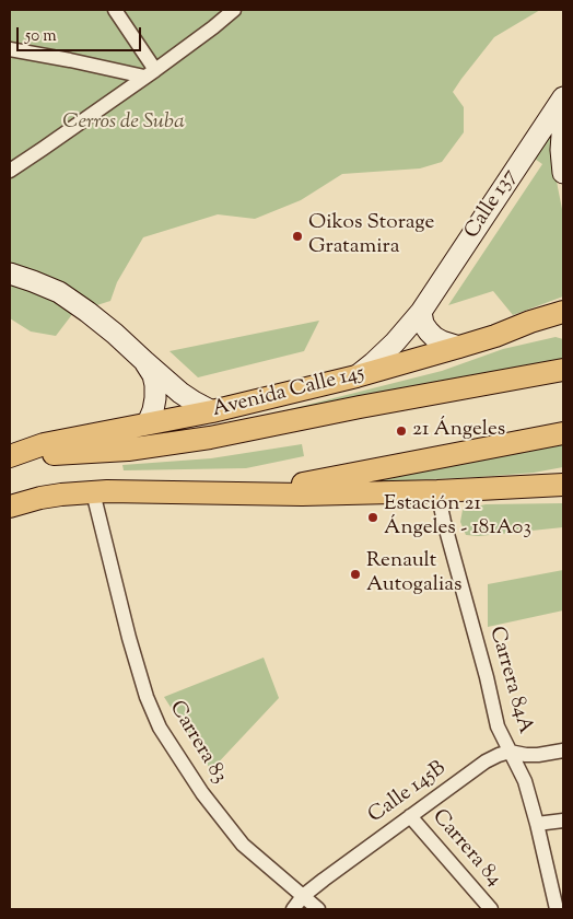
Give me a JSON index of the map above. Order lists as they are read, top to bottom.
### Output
{
  "streets": {
    "main road": ["Avenida Calle 145"],
    "street": [
      "Calle 137",
      "Carrera 84A",
      "Carrera 83",
      "Calle 145B",
      "Carrera 84"
    ]
  },
  "crossings": [
    ["Calle 137", "Avenida Calle 145"],
    ["Carrera 84A", "Calle 145B"],
    ["Carrera 83", "Calle 145B"],
    ["Calle 145B", "Carrera 84"]
  ],
  "parks": ["Cerros de Suba"],
  "places": [
    "Oikos Storage Gratamira",
    "21 Ángeles",
    "Estación 21 Ángeles - 181A03",
    "Renault Autogalias"
  ],
  "scale_bar": "50 m"
}
